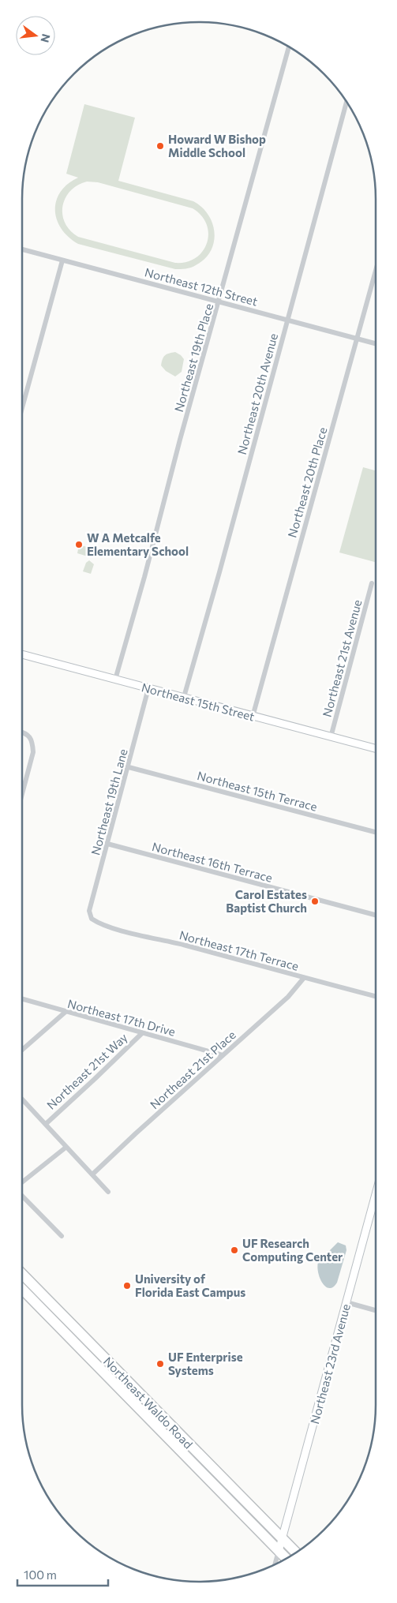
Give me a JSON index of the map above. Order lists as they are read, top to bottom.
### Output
{
  "streets": {
    "highway": ["Northeast Waldo Road"],
    "main road": ["Northeast 15th Street", "Northeast 23rd Avenue"],
    "street": [
      "Northeast 12th Street",
      "Northeast 19th Place",
      "Northeast 20th Avenue",
      "Northeast 20th Place",
      "Northeast 21st Avenue",
      "Northeast 15th Terrace",
      "Northeast 19th Lane",
      "Northeast 16th Terrace",
      "Northeast 17th Terrace",
      "Northeast 17th Drive",
      "Northeast 21st Place",
      "Northeast 21st Way"
    ]
  },
  "crossings": [
    ["Northeast 12th Street", "Northeast 19th Place"],
    ["Northeast 12th Street", "Northeast 20th Avenue"],
    ["Northeast 12th Street", "Northeast 20th Place"],
    ["Northeast 19th Place", "Northeast 15th Street"],
    ["Northeast 20th Avenue", "Northeast 15th Street"],
    ["Northeast 20th Place", "Northeast 15th Street"],
    ["Northeast 21st Avenue", "Northeast 15th Street"],
    ["Northeast 15th Street", "Northeast 19th Lane"],
    ["Northeast 15th Terrace", "Northeast 19th Lane"],
    ["Northeast 19th Lane", "Northeast 16th Terrace"],
    ["Northeast 19th Lane", "Northeast 17th Terrace"],
    ["Northeast 17th Terrace", "Northeast 21st Place"],
    ["Northeast 17th Drive", "Northeast 21st Place"],
    ["Northeast 17th Drive", "Northeast 21st Way"],
    ["Northeast 23rd Avenue", "Northeast Waldo Road"]
  ],
  "places": [
    "Howard W Bishop Middle School",
    "W A Metcalfe Elementary School",
    "Carol Estates Baptist Church",
    "UF Research Computing Center",
    "University of Florida East Campus",
    "UF Enterprise Systems"
  ],
  "scale_bar": "100 m",
  "north": "right"
}
